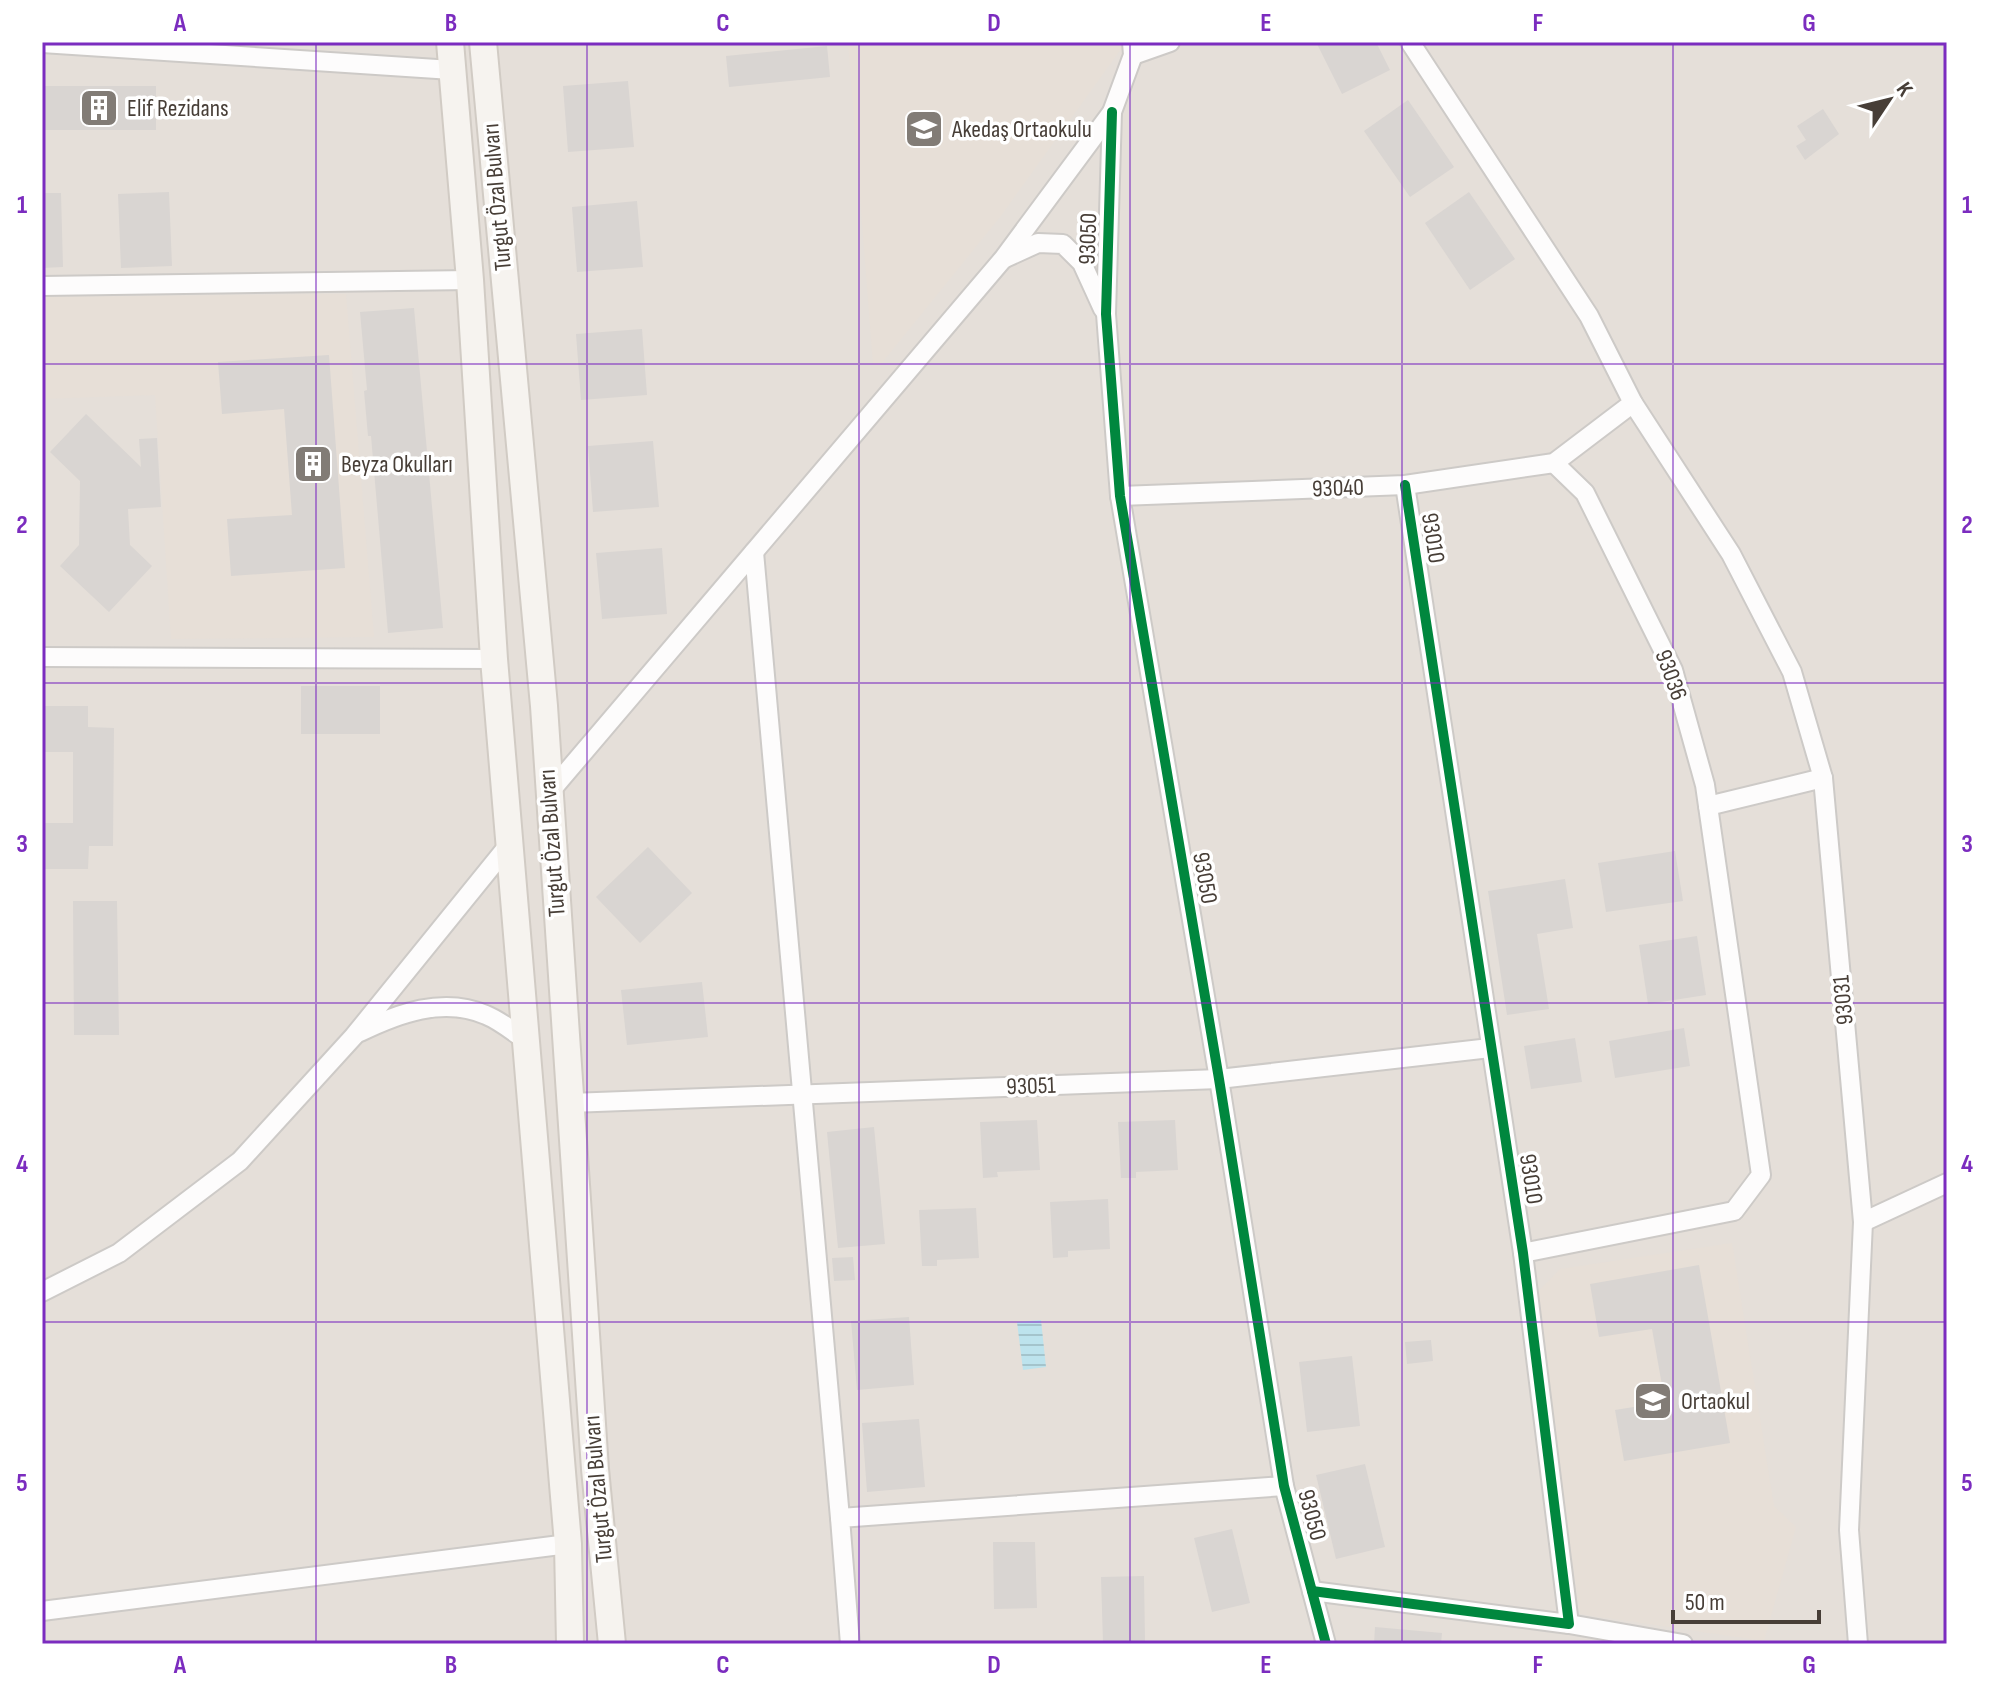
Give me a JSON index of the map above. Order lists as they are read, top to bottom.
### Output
{
  "streets": {
    "main road": ["Turgut Özal Bulvarı"],
    "street": [
      "93050",
      "93040",
      "93010",
      "93036",
      "93031",
      "93051"
    ]
  },
  "crossings": [
    ["Turgut Özal Bulvarı", "93051"],
    ["93050", "93040"],
    ["93050", "93051"],
    ["93040", "93010"],
    ["93040", "93036"],
    ["93010", "93036"],
    ["93010", "93051"]
  ],
  "places": {
    "building": ["Elif Rezidans", "Beyza Okulları"],
    "school or university": ["Akedaş Ortaokulu", "Ortaokul"]
  },
  "scale_bar": "50 m",
  "north": "top right",
  "grid": {
    "columns": [
      "A",
      "B",
      "C",
      "D",
      "E",
      "F",
      "G"
    ],
    "rows": [
      "1",
      "2",
      "3",
      "4",
      "5"
    ]
  }
}
